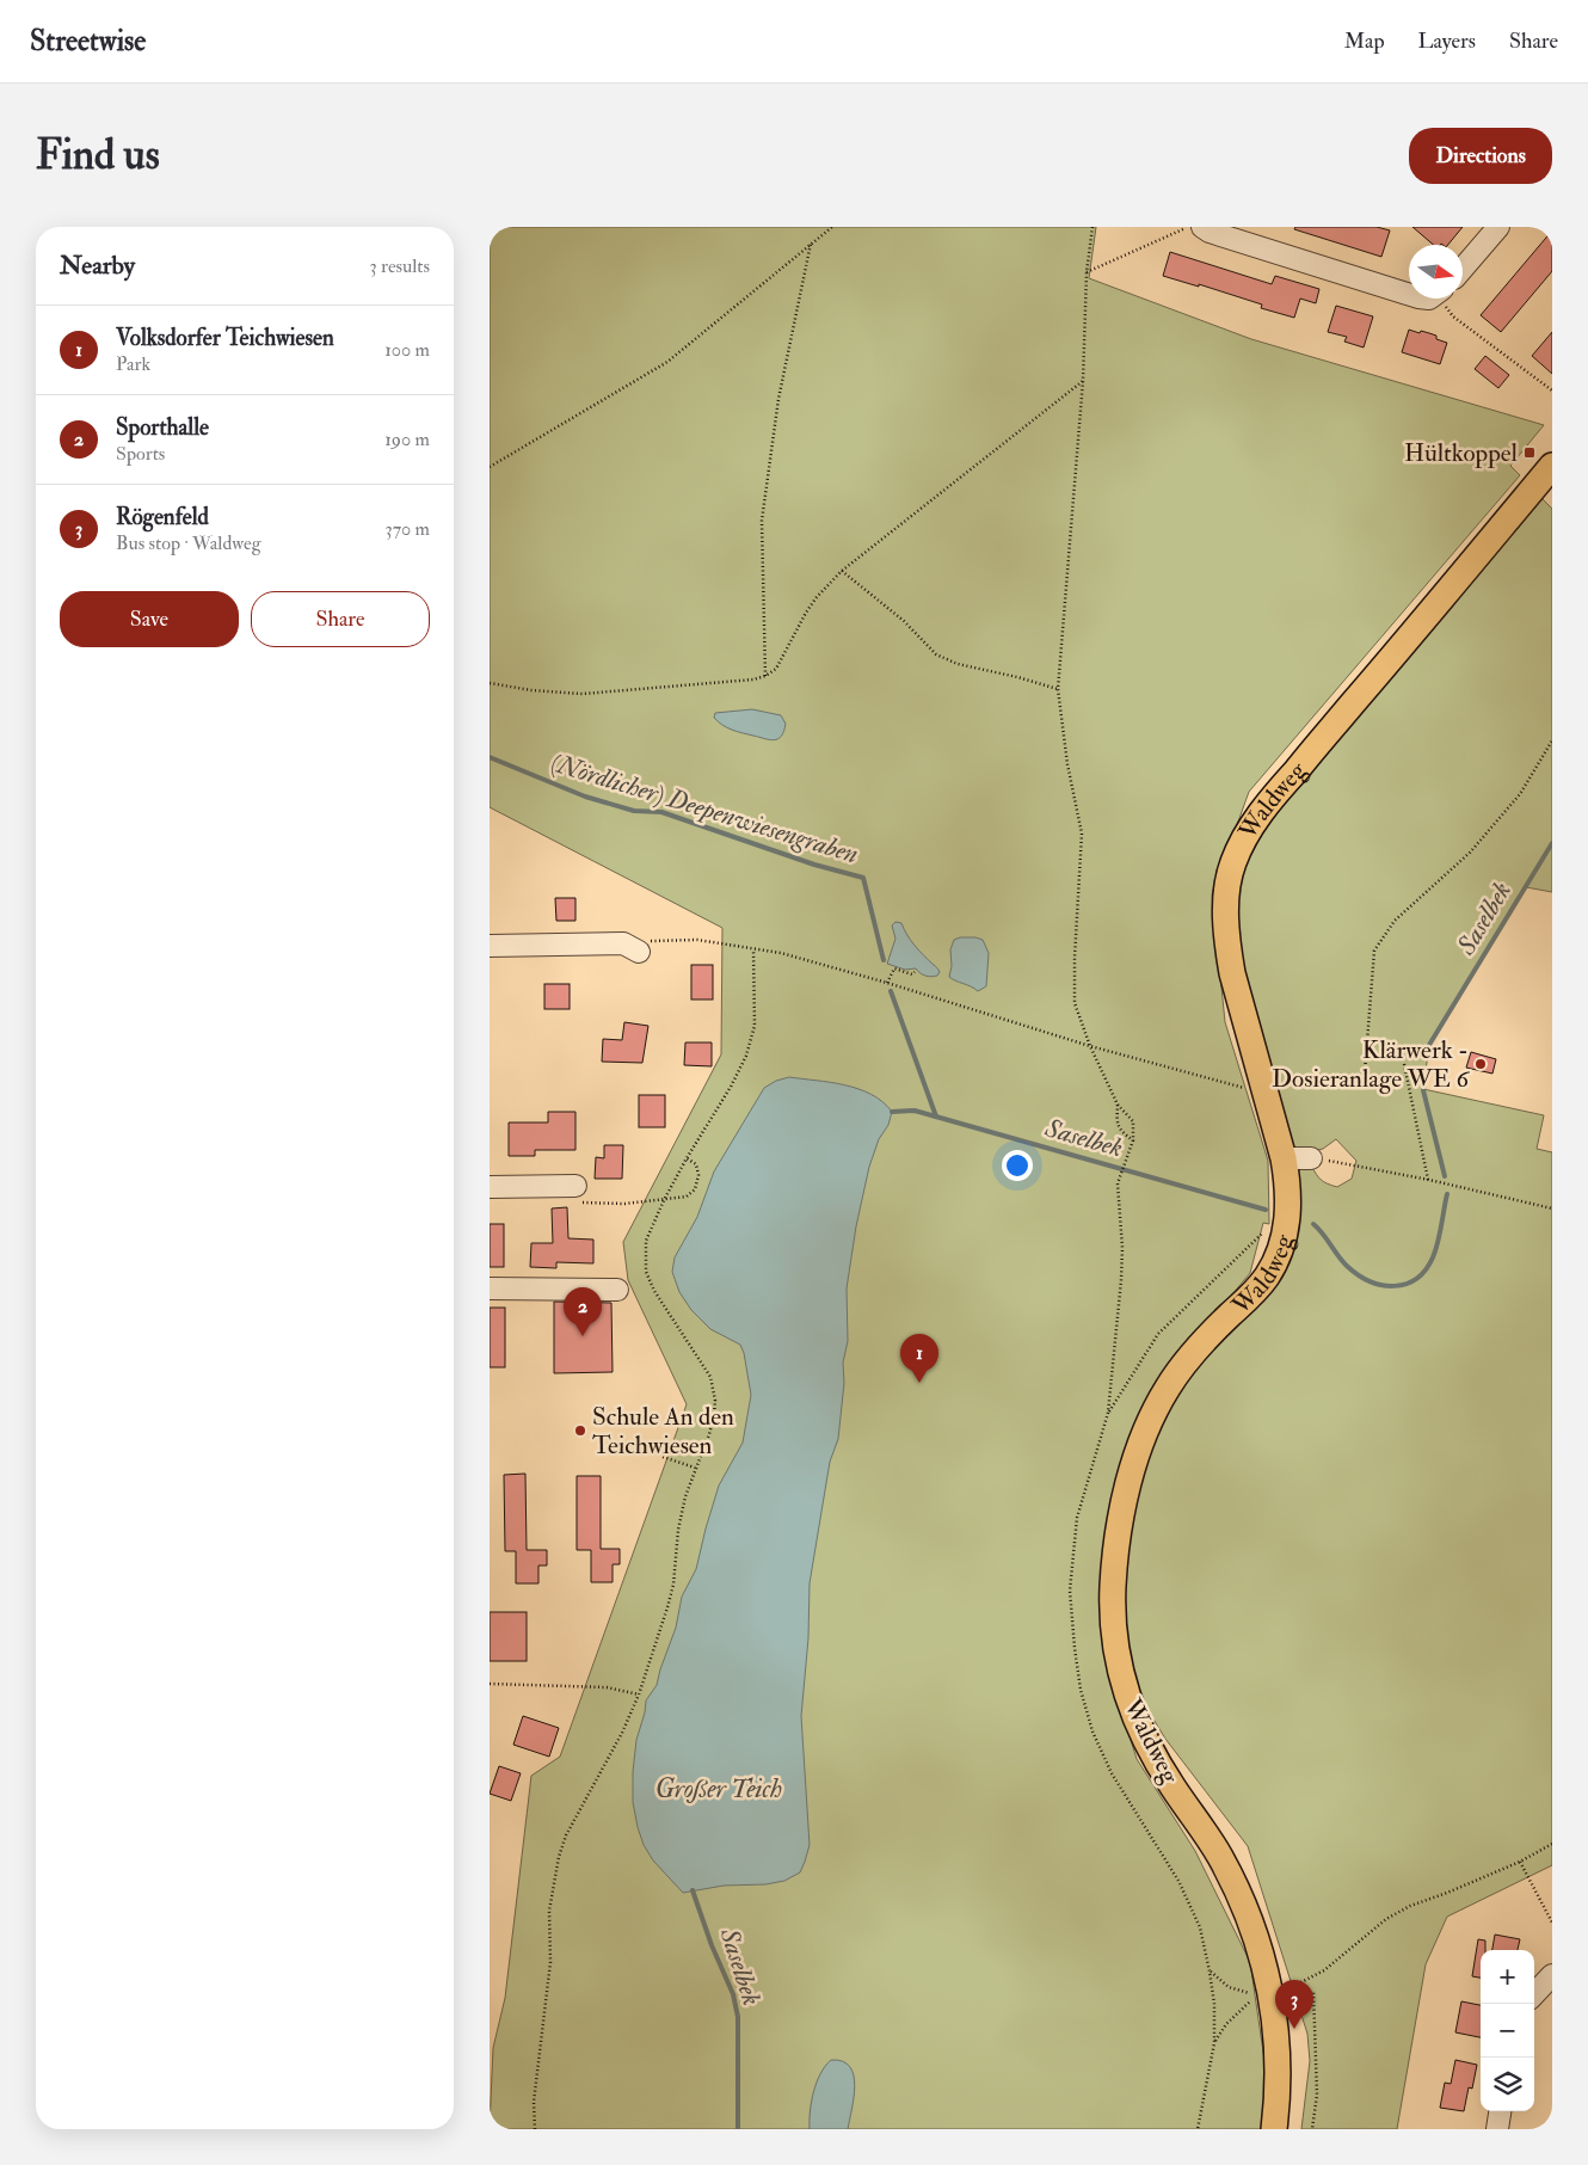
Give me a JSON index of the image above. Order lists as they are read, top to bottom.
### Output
{
  "streets": {
    "main road": ["Waldweg"]
  },
  "water": ["(Nördlicher) Deepenwiesengraben", "Saselbek", "Großer Teich"],
  "places": {
    "transit": ["Hültkoppel"],
    "other": ["Klärwerk - Dosieranlage WE 6", "Schule An den Teichwiesen"]
  },
  "north": "right",
  "page": {
    "header": "Streetwise",
    "nav": ["Map", "Layers", "Share"],
    "buttons": [
      "Directions",
      ["Save", "Share"]
    ],
    "title": "Find us",
    "heading": ["Nearby", "3 results"],
    "list": [
      {
        "mark": "1",
        "name": "Volksdorfer Teichwiesen",
        "note": "Park",
        "value": "100 m"
      },
      {
        "mark": "2",
        "name": "Sporthalle",
        "note": "Sports",
        "value": "190 m"
      },
      {
        "mark": "3",
        "name": "Rögenfeld",
        "note": "Bus stop · Waldweg",
        "value": "370 m"
      }
    ],
    "pins": ["2", "1", "3"],
    "map_buttons": ["+", "−"]
  }
}
